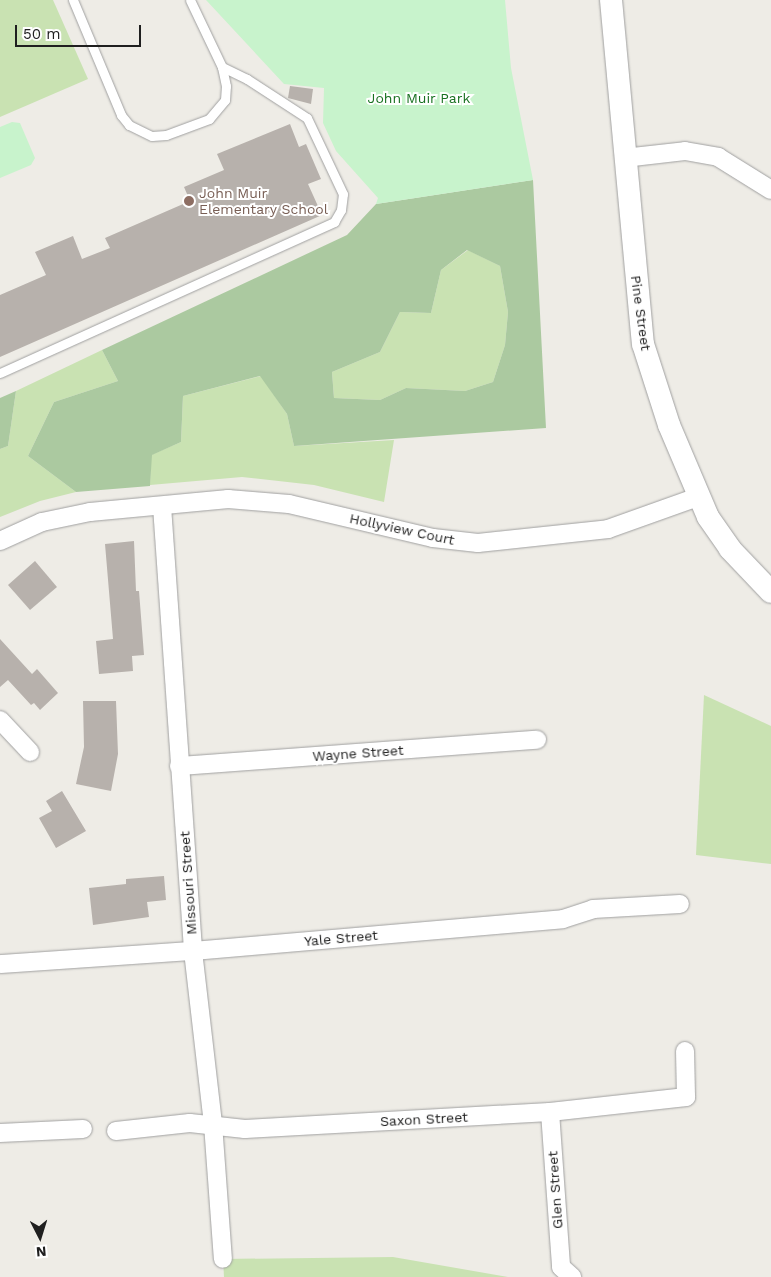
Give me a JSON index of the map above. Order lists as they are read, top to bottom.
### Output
{
  "streets": {
    "street": [
      "Pine Street",
      "Hollyview Court",
      "Wayne Street",
      "Missouri Street",
      "Yale Street",
      "Saxon Street",
      "Glen Street"
    ]
  },
  "crossings": [
    ["Pine Street", "Hollyview Court"],
    ["Hollyview Court", "Missouri Street"],
    ["Wayne Street", "Missouri Street"],
    ["Missouri Street", "Yale Street"],
    ["Missouri Street", "Saxon Street"],
    ["Saxon Street", "Glen Street"]
  ],
  "parks": ["John Muir Park"],
  "places": ["John Muir Elementary School"],
  "scale_bar": "50 m",
  "north": "bottom"
}
